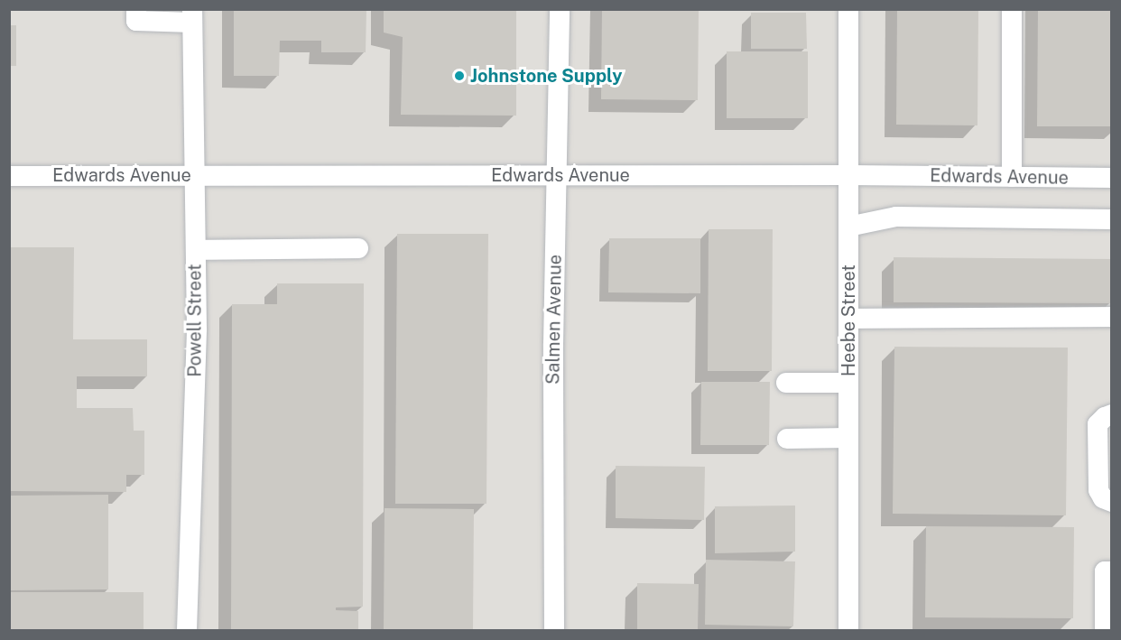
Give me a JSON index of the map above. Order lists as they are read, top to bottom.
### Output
{
  "streets": {
    "street": [
      "Edwards Avenue",
      "Salmen Avenue",
      "Powell Street",
      "Heebe Street"
    ]
  },
  "crossings": [
    ["Edwards Avenue", "Salmen Avenue"],
    ["Edwards Avenue", "Powell Street"],
    ["Edwards Avenue", "Heebe Street"]
  ],
  "places": ["Johnstone Supply"]
}
